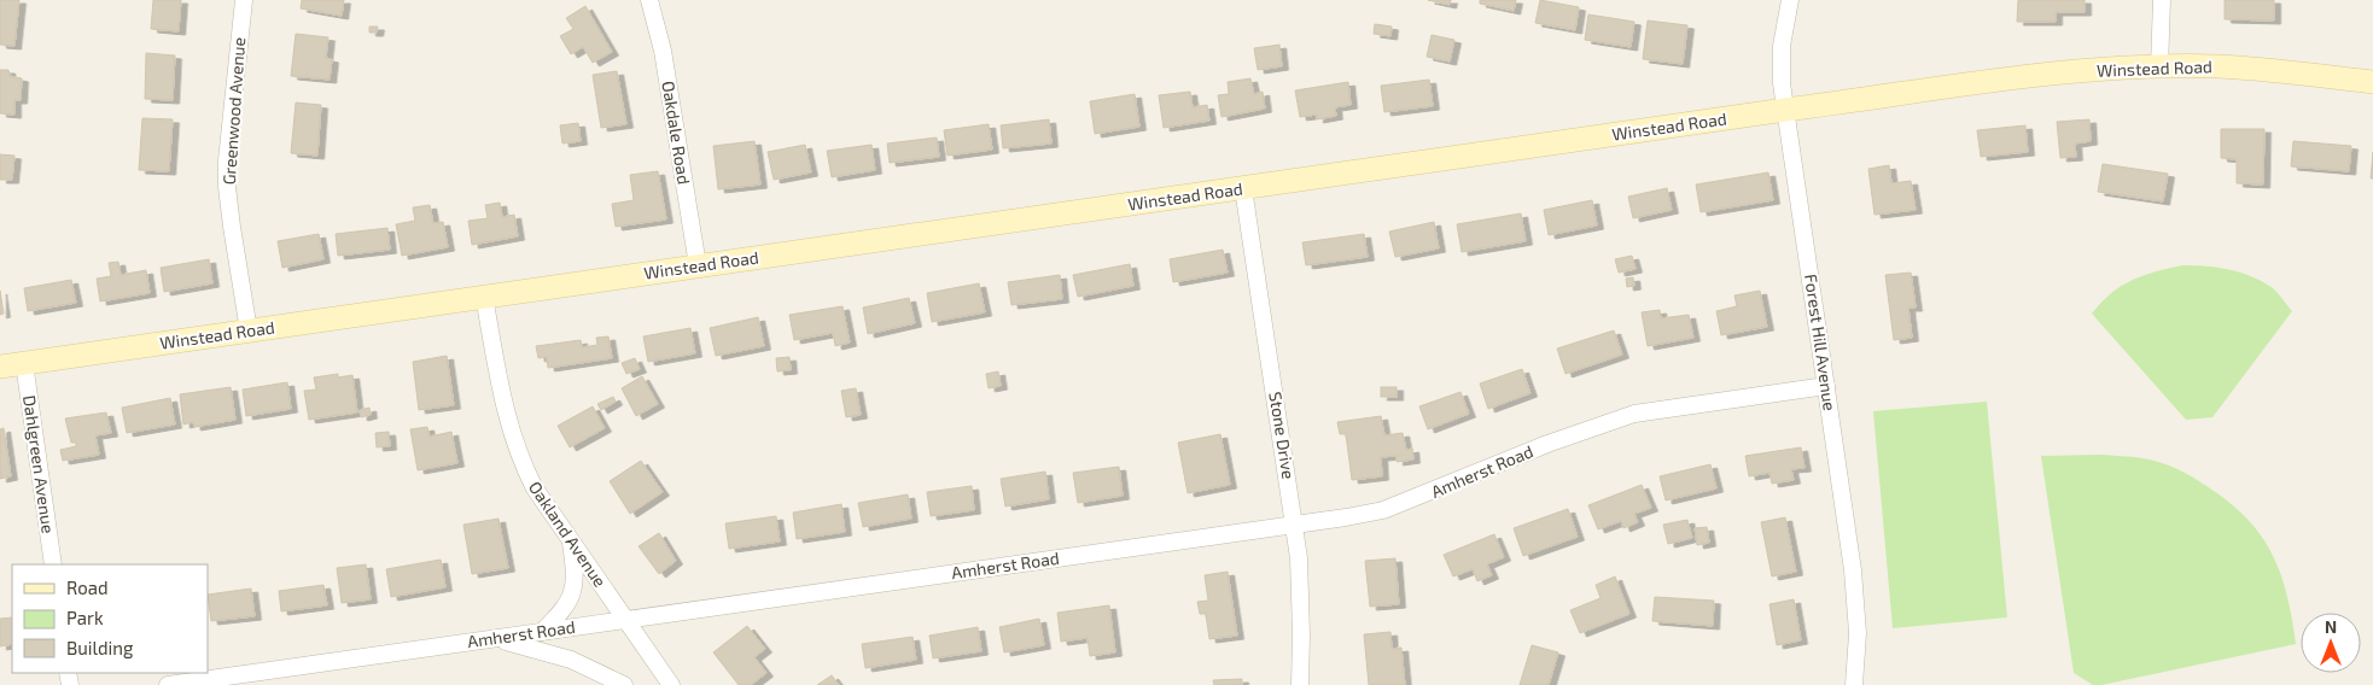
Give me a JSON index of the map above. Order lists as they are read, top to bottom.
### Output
{
  "streets": {
    "street": [
      "Winstead Road",
      "Greenwood Avenue",
      "Oakdale Road",
      "Forest Hill Avenue",
      "Stone Drive",
      "Dahlgreen Avenue",
      "Amherst Road",
      "Oakland Avenue"
    ]
  },
  "crossings": [
    ["Winstead Road", "Greenwood Avenue"],
    ["Winstead Road", "Oakdale Road"],
    ["Winstead Road", "Forest Hill Avenue"],
    ["Winstead Road", "Stone Drive"],
    ["Winstead Road", "Dahlgreen Avenue"],
    ["Winstead Road", "Oakland Avenue"],
    ["Forest Hill Avenue", "Amherst Road"],
    ["Stone Drive", "Amherst Road"],
    ["Amherst Road", "Oakland Avenue"]
  ],
  "legend": ["Road", "Park", "Building"],
  "north": "top"
}
